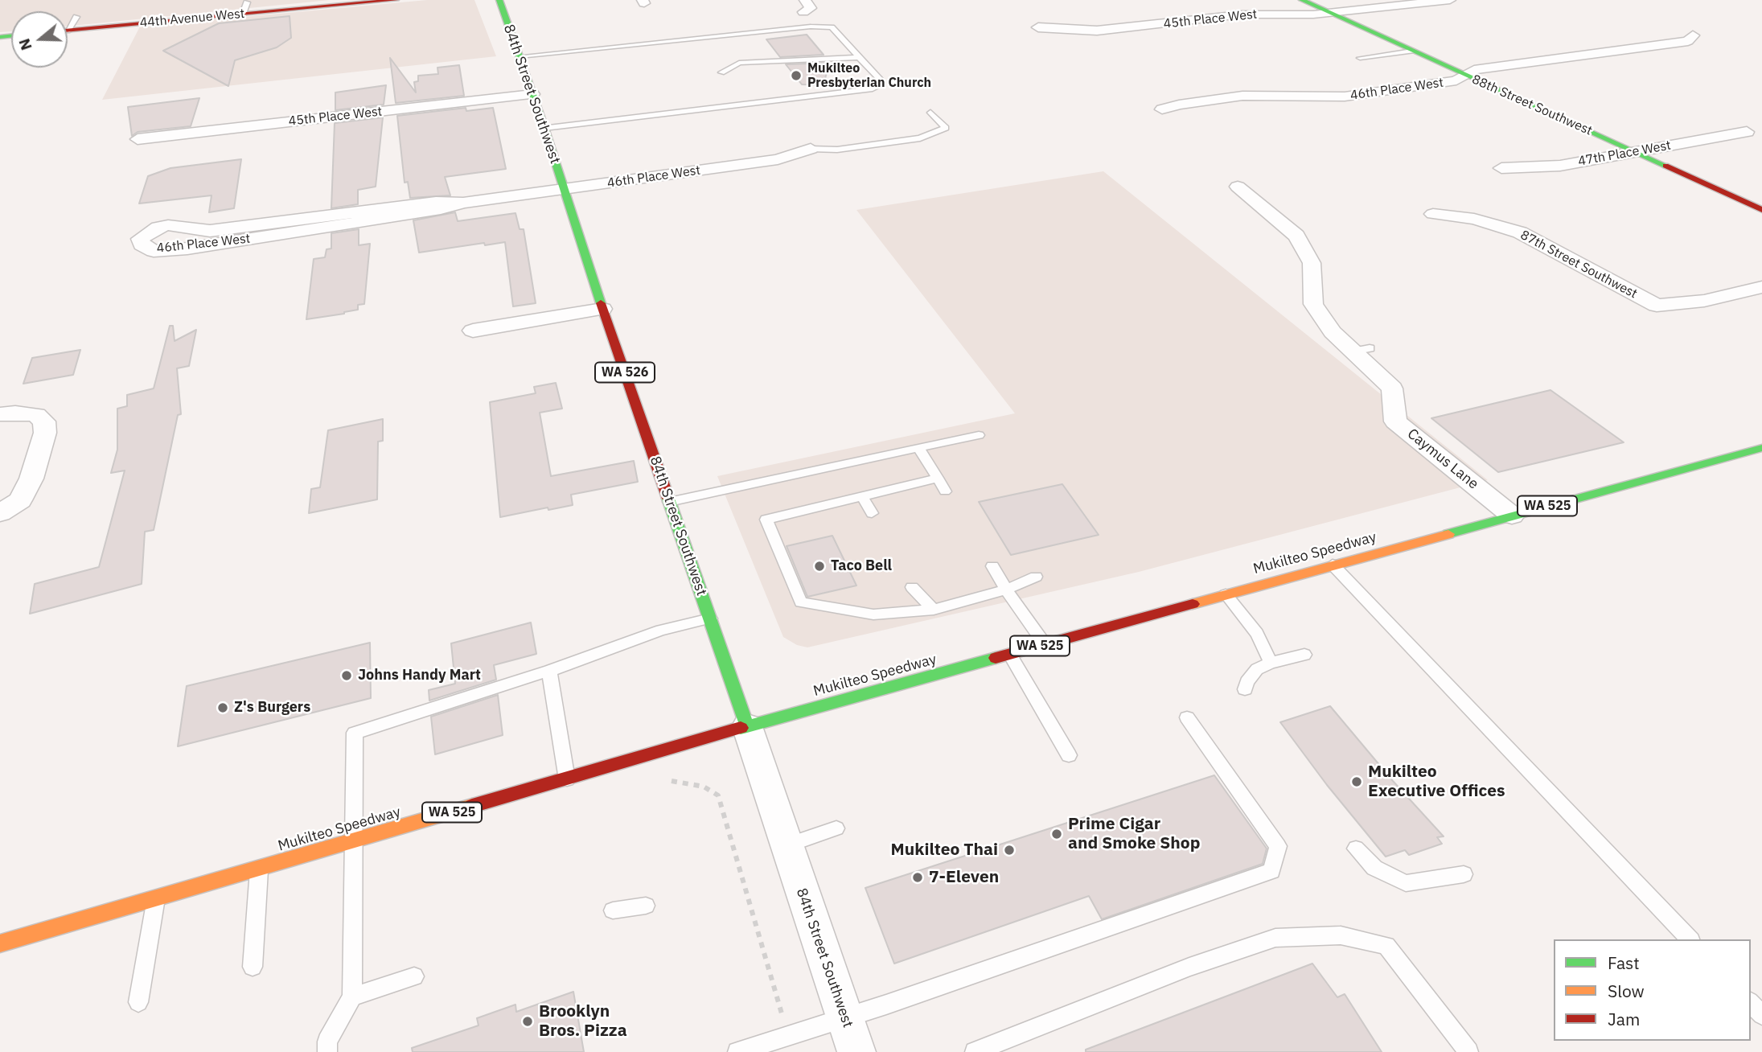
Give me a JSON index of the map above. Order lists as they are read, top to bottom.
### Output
{
  "streets": {
    "main road": [
      "44th Avenue West",
      "84th Street Southwest",
      "88th Street Southwest",
      "WA 526",
      "WA 525",
      "Mukilteo Speedway"
    ],
    "street": [
      "45th Place West",
      "46th Place West",
      "47th Place West",
      "87th Street Southwest",
      "Caymus Lane"
    ]
  },
  "crossings": [
    ["45th Place West", "84th Street Southwest"],
    ["45th Place West", "88th Street Southwest"],
    ["46th Place West", "84th Street Southwest"],
    ["46th Place West", "88th Street Southwest"],
    ["84th Street Southwest", "Mukilteo Speedway"],
    ["88th Street Southwest", "47th Place West"],
    ["Caymus Lane", "Mukilteo Speedway"]
  ],
  "places": [
    "Mukilteo Presbyterian Church",
    "Taco Bell",
    "Johns Handy Mart",
    "Z's Burgers",
    "Mukilteo Executive Offices",
    "Prime Cigar and Smoke Shop",
    "Mukilteo Thai",
    "7-Eleven",
    "Brooklyn Bros. Pizza"
  ],
  "legend": ["Fast", "Slow", "Jam"],
  "north": "left"
}
